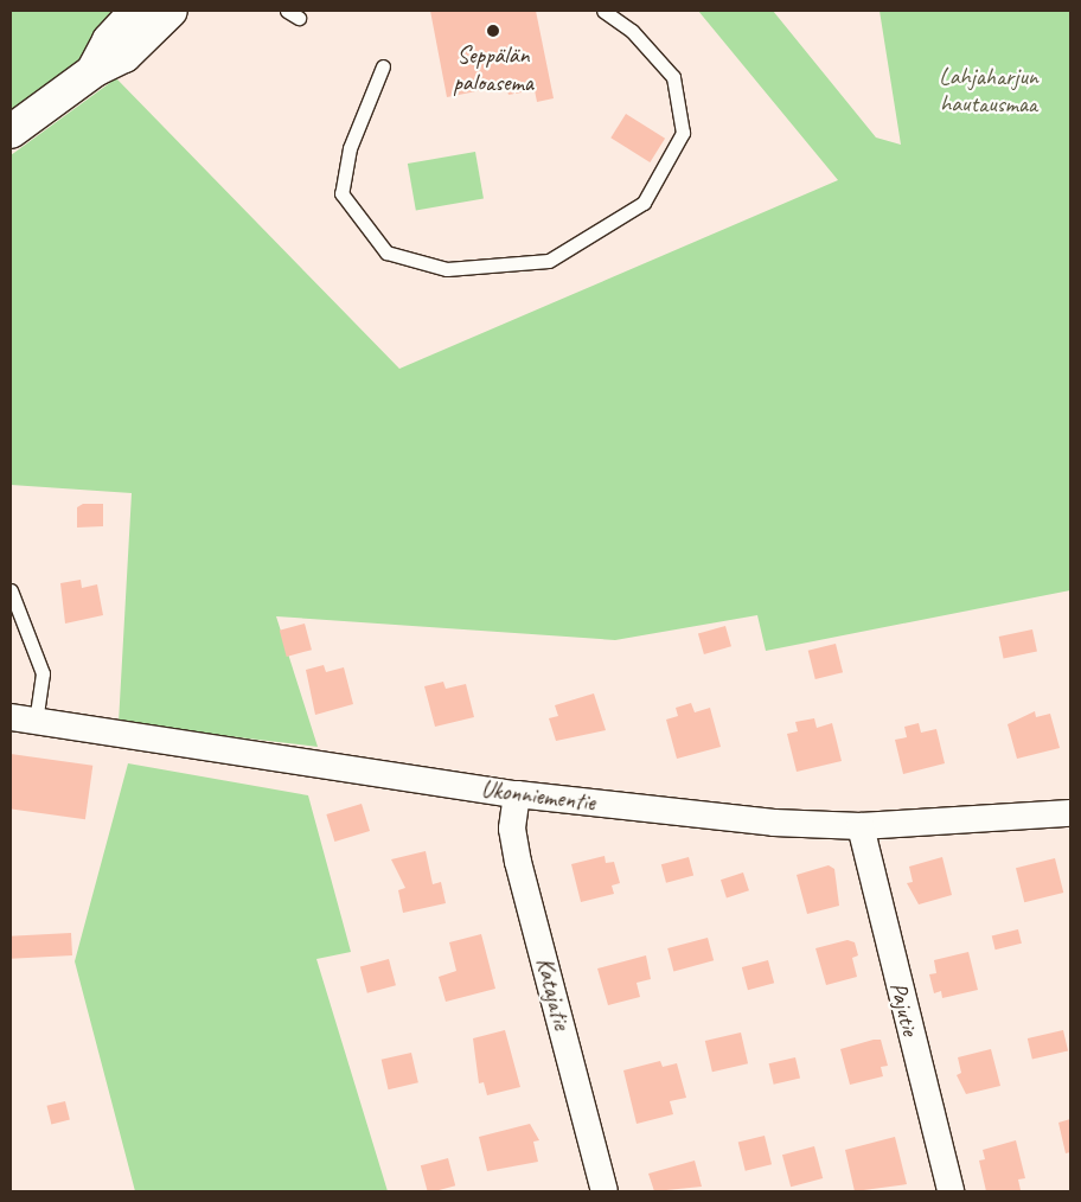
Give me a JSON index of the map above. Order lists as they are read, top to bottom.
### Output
{
  "streets": {
    "street": ["Ukonniementie", "Katajatie", "Pajutie"]
  },
  "crossings": [
    ["Ukonniementie", "Katajatie"],
    ["Ukonniementie", "Pajutie"]
  ],
  "parks": ["Lahjaharjun hautausmaa"],
  "places": ["Seppälän paloasema"]
}
